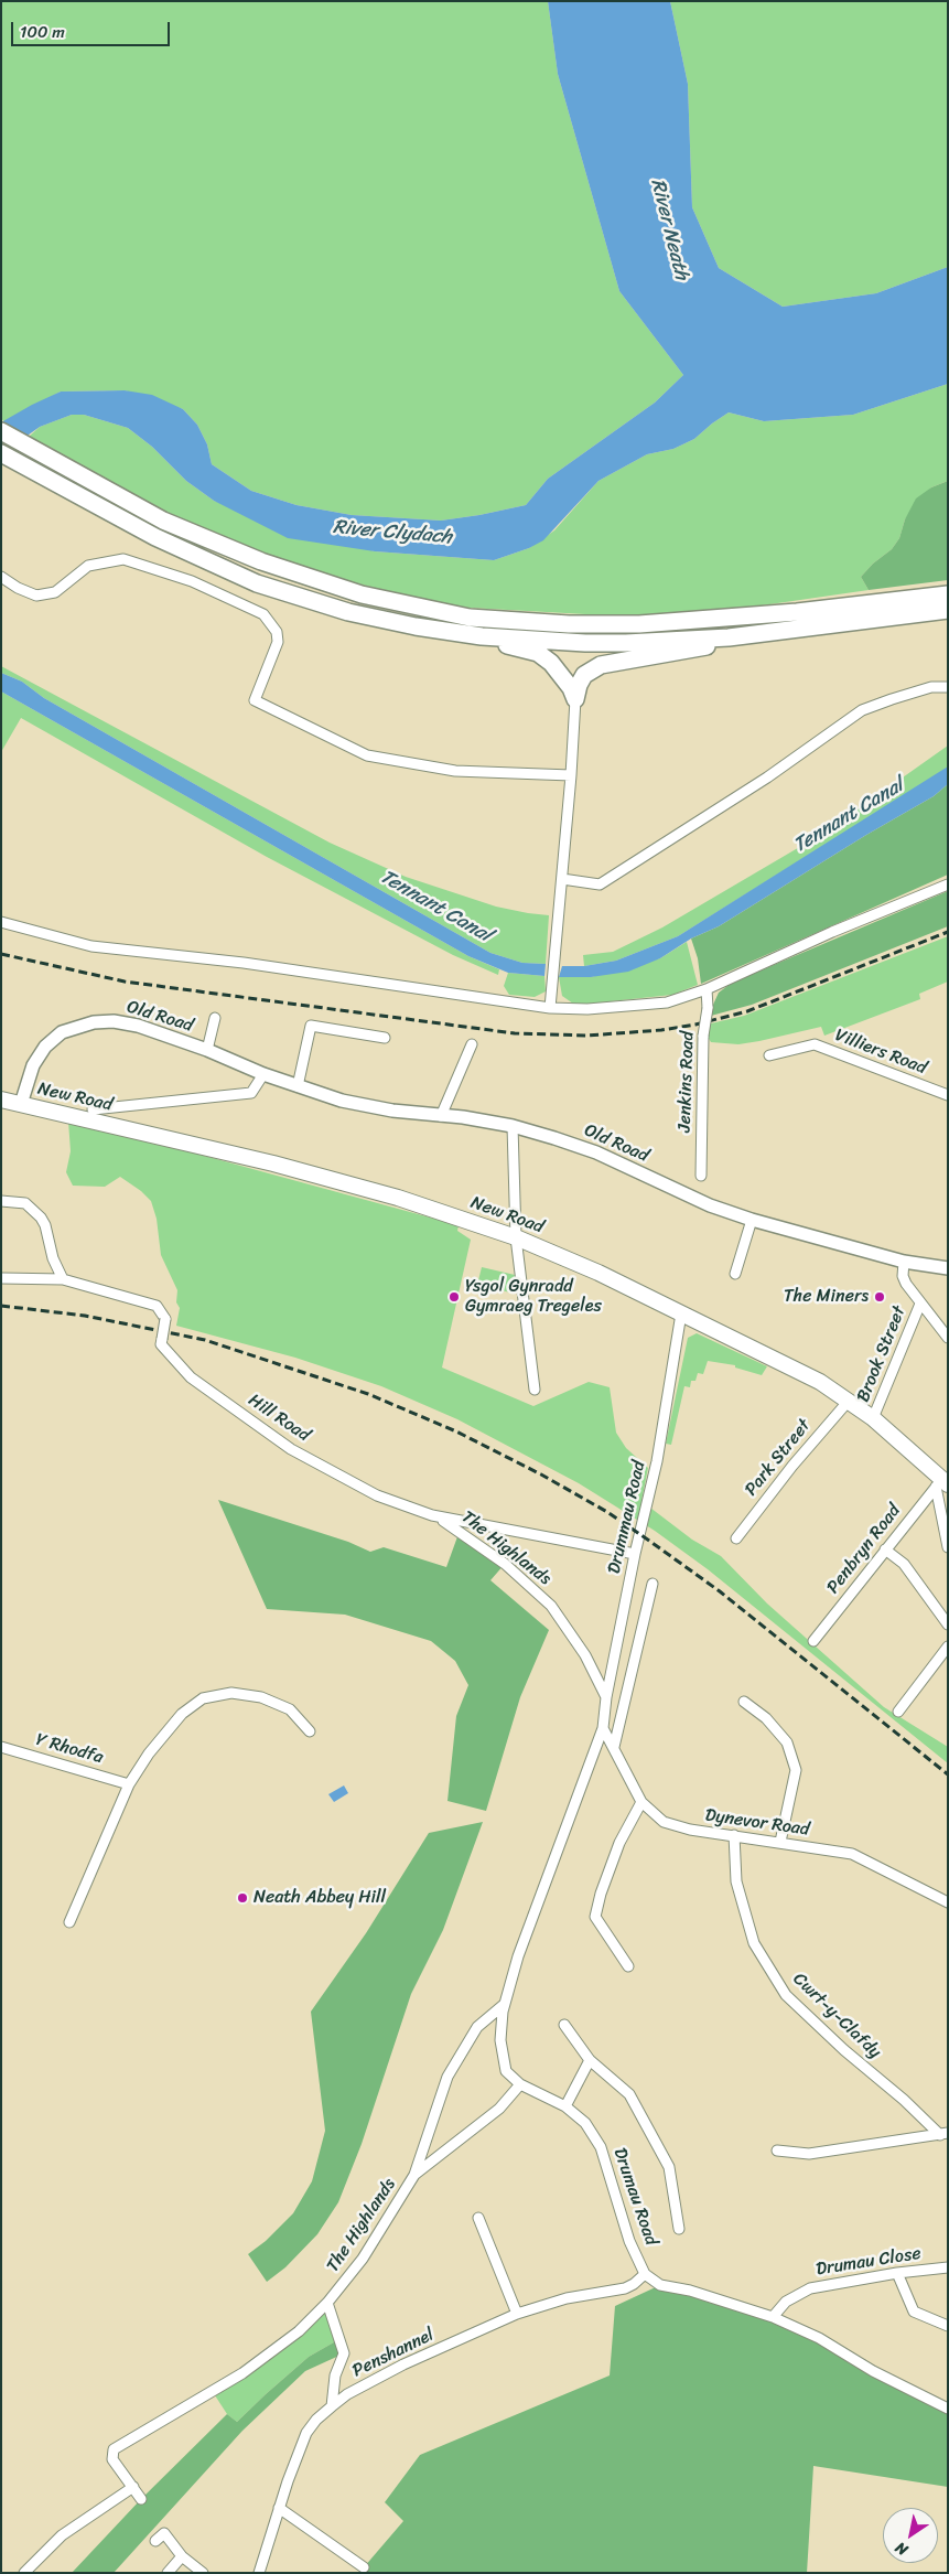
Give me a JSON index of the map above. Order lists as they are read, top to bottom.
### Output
{
  "streets": {
    "main road": ["Old Road", "New Road"],
    "street": [
      "Villiers Road",
      "Jenkins Road",
      "Brook Street",
      "Hill Road",
      "Park Street",
      "Drummau Road",
      "The Highlands",
      "Penbryn Road",
      "Y Rhodfa",
      "Dynevor Road",
      "Cwrt-y-Clafdy",
      "Drumau Road",
      "Drumau Close",
      "Penshannel"
    ]
  },
  "crossings": [
    ["Old Road", "New Road"],
    ["New Road", "Brook Street"],
    ["New Road", "Park Street"],
    ["New Road", "Drummau Road"],
    ["New Road", "Penbryn Road"],
    ["Hill Road", "Drummau Road"],
    ["Hill Road", "The Highlands"],
    ["Drummau Road", "The Highlands"],
    ["Drummau Road", "Dynevor Road"],
    ["Drummau Road", "Drumau Road"],
    ["The Highlands", "Drumau Road"],
    ["Dynevor Road", "Cwrt-y-Clafdy"],
    ["Dynevor Road", "Drumau Road"],
    ["Drumau Road", "Drumau Close"],
    ["Drumau Road", "Penshannel"]
  ],
  "water": ["River Neath", "River Clydach", "Tennant Canal"],
  "places": ["Ysgol Gynradd Gymraeg Tregeles", "The Miners", "Neath Abbey Hill"],
  "scale_bar": "100 m",
  "north": "bottom left"
}
